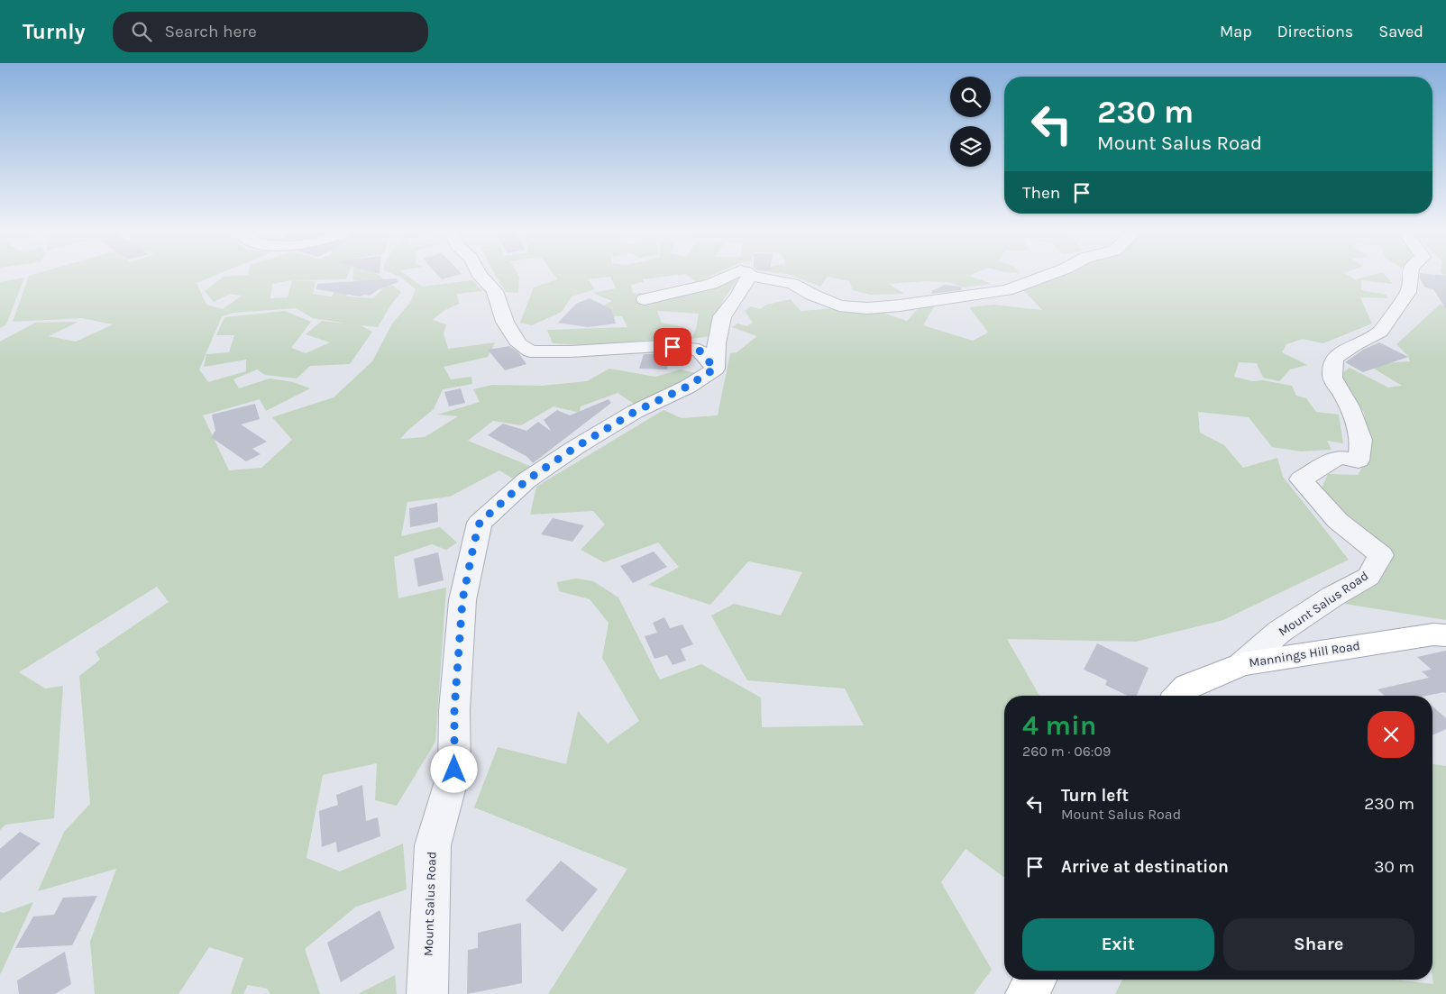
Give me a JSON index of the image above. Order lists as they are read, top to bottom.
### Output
{
  "streets": {
    "main road": ["Mannings Hill Road"],
    "street": ["Mount Salus Road"]
  },
  "crossings": [
    ["Mount Salus Road", "Mannings Hill Road"]
  ],
  "page": {
    "header": "Turnly",
    "search": "Search here",
    "nav": ["Map", "Directions", "Saved"],
    "turn": ["230 m", "Mount Salus Road"],
    "then": "Then",
    "heading": ["4 min", "260 m · 06:09"],
    "list": [
      {
        "name": "Turn left",
        "note": "Mount Salus Road",
        "value": "230 m"
      },
      {
        "name": "Arrive at destination",
        "value": "30 m"
      }
    ],
    "buttons": ["Exit", "Share"]
  }
}
